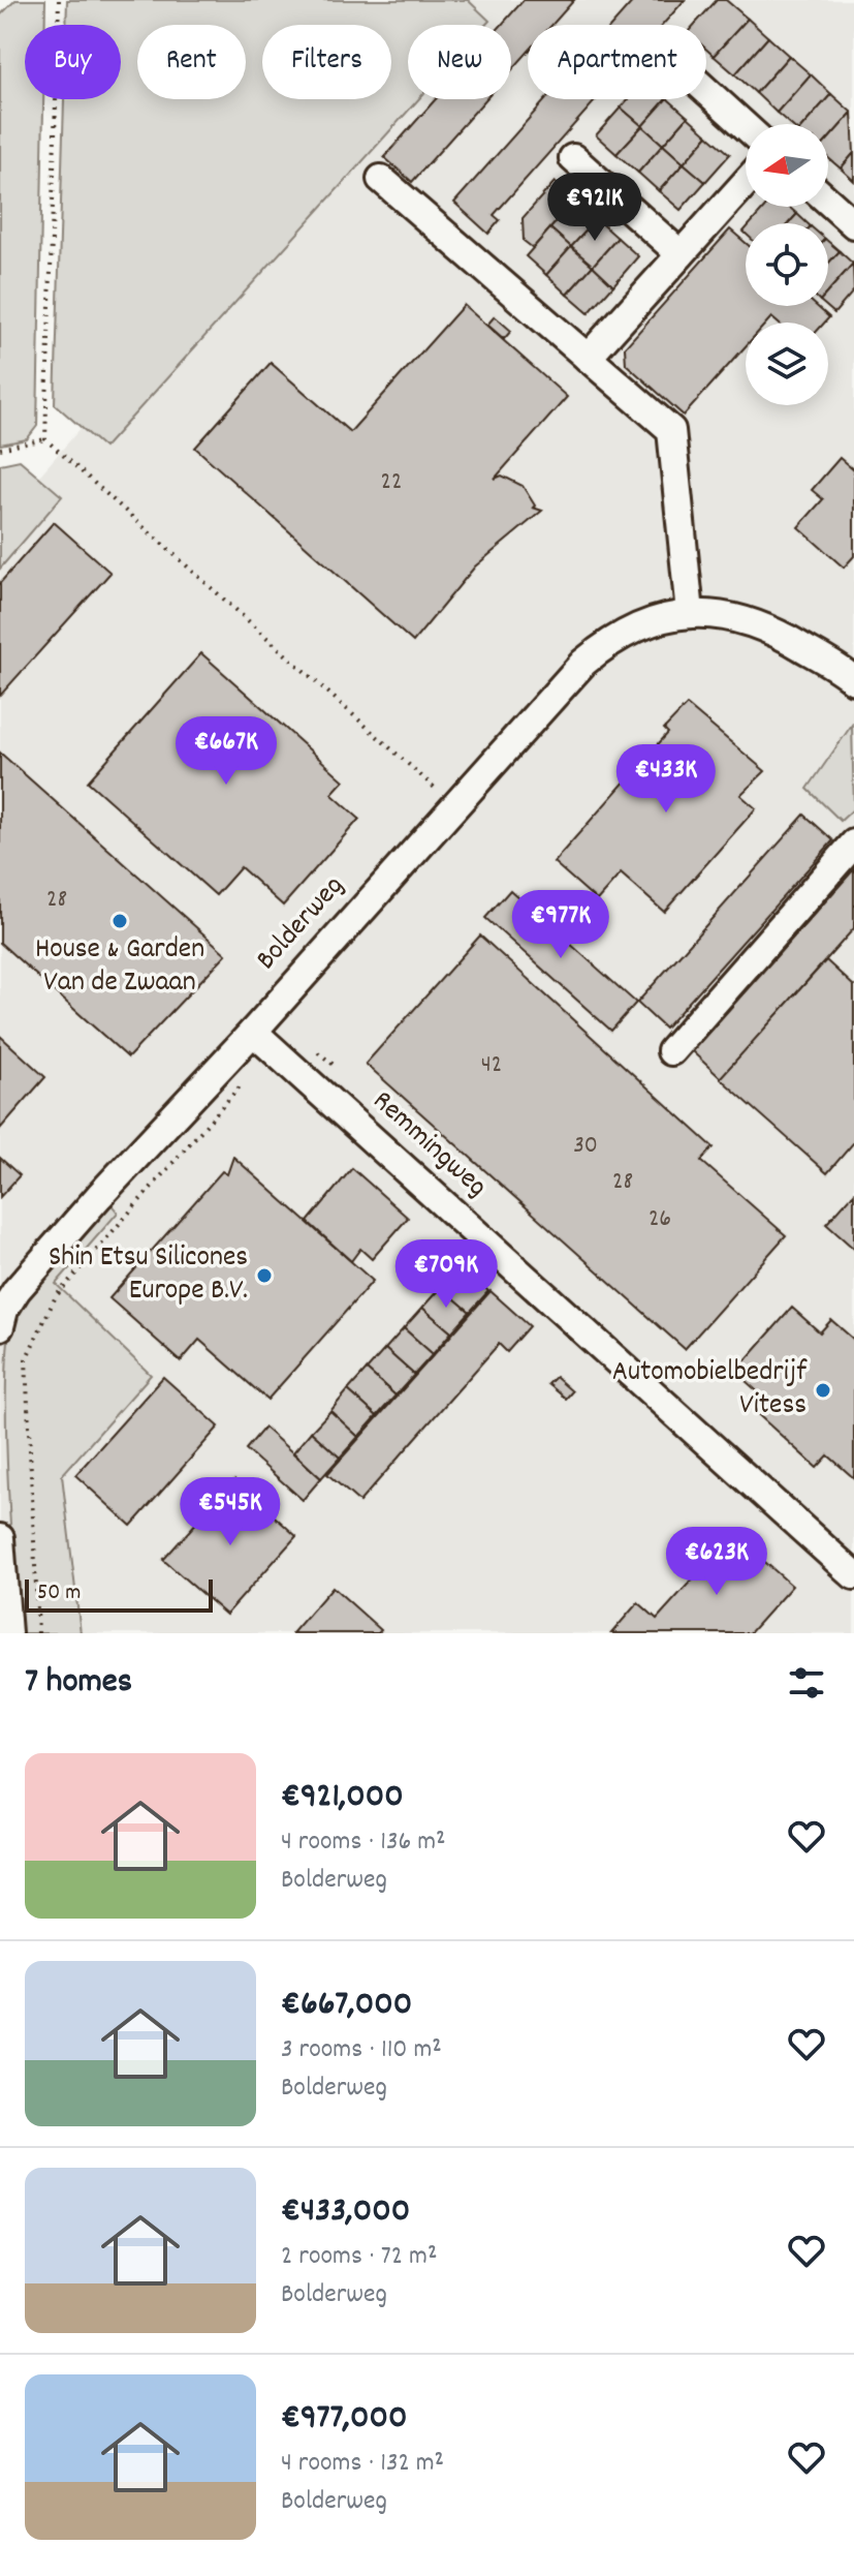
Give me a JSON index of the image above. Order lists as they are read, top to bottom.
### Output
{
  "streets": {
    "street": ["Bolderweg", "Remmingweg"]
  },
  "crossings": [
    ["Bolderweg", "Remmingweg"]
  ],
  "places": ["House & Garden Van de Zwaan", "Shin Etsu Silicones Europe B.V.", "Automobielbedrijf Vitess"],
  "house_numbers": [
    "22",
    "28",
    "42",
    "30",
    "28",
    "26"
  ],
  "scale_bar": "50 m",
  "north": "left",
  "page": {
    "chip": [
      "Buy",
      "Rent",
      "Filters",
      "New",
      "Apartment"
    ],
    "price": [
      "€921K",
      "€667K",
      "€433K",
      "€977K",
      "€709K",
      "€545K",
      "€623K"
    ],
    "scale": "50 m",
    "heading": "7 homes",
    "list": [
      {
        "name": "€921,000",
        "note": "4 rooms · 136 m² · Bolderweg"
      },
      {
        "name": "€667,000",
        "note": "3 rooms · 110 m² · Bolderweg"
      },
      {
        "name": "€433,000",
        "note": "2 rooms · 72 m² · Bolderweg"
      },
      {
        "name": "€977,000",
        "note": "4 rooms · 132 m² · Bolderweg"
      }
    ]
  }
}
